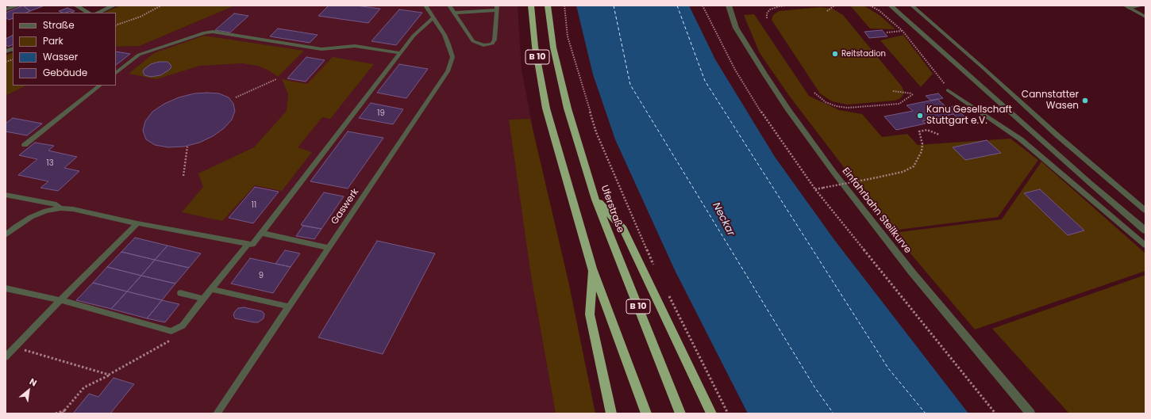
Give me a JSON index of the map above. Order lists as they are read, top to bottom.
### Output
{
  "streets": {
    "highway": ["B 10", "Uferstraße"],
    "street": ["Einfahrbahn Steilkurve"],
    "lane": ["Gaswerk"]
  },
  "crossings": [
    ["B 10", "Uferstraße"]
  ],
  "water": ["Neckar"],
  "places": ["Reitstadion", "Cannstatter Wasen", "Kanu Gesellschaft Stuttgart e.V."],
  "house_numbers": [
    "19",
    "13",
    "11",
    "9"
  ],
  "legend": [
    "Straße",
    "Park",
    "Wasser",
    "Gebäude"
  ],
  "north": "top right"
}
